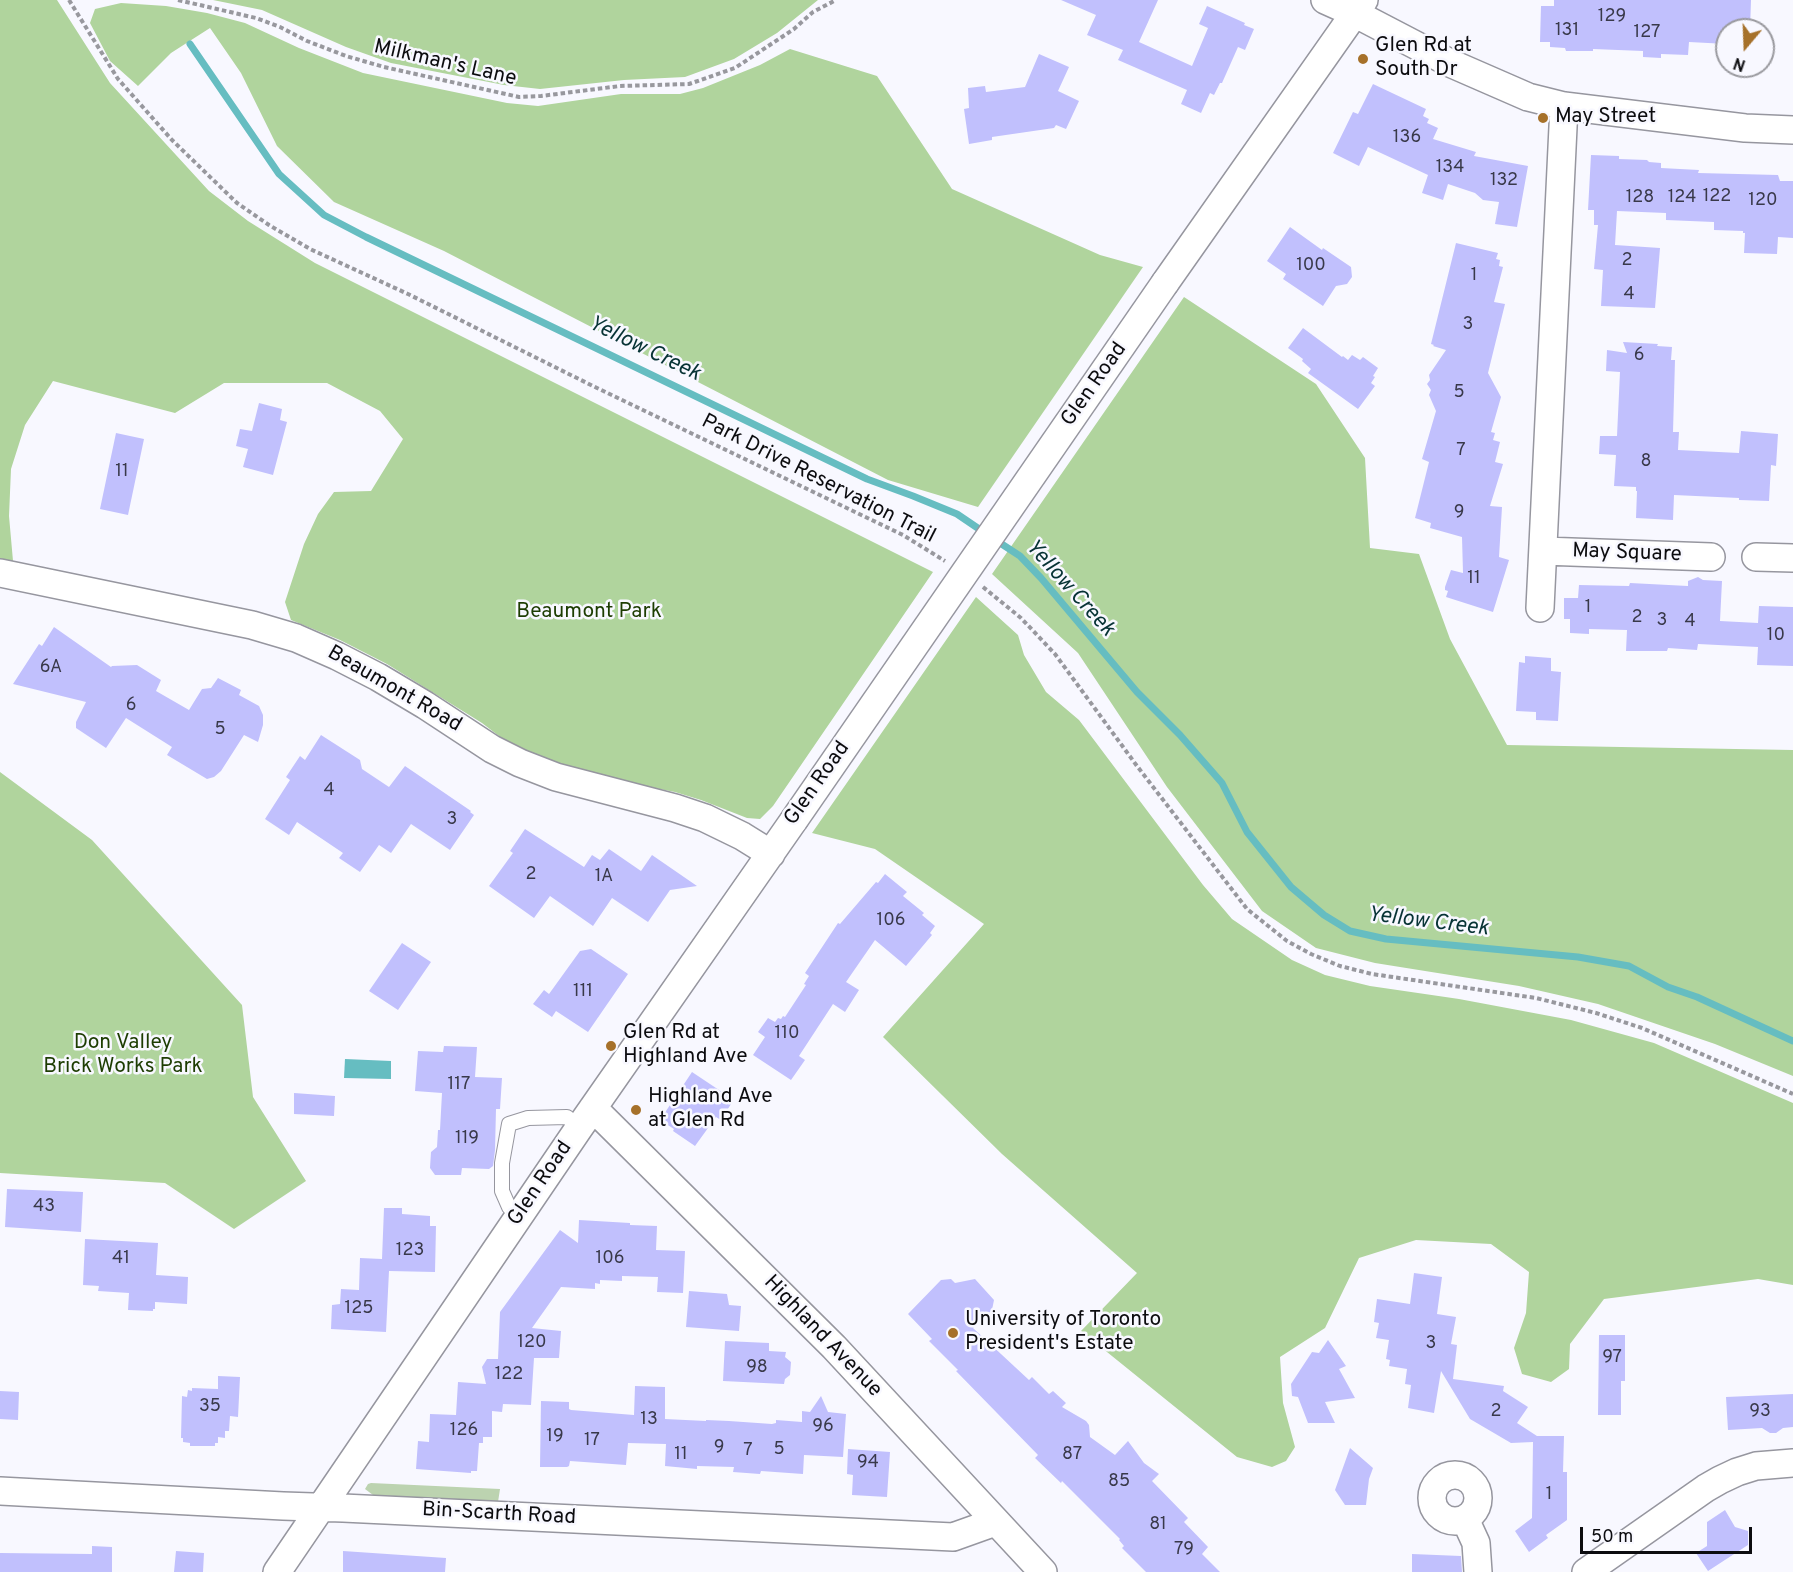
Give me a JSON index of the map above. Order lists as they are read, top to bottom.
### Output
{
  "streets": {
    "street": [
      "Glen Road",
      "May Square",
      "Beaumont Road",
      "Highland Avenue",
      "Bin-Scarth Road"
    ],
    "path": ["Milkman's Lane", "Park Drive Reservation Trail"]
  },
  "crossings": [
    ["Glen Road", "Beaumont Road"],
    ["Glen Road", "Highland Avenue"],
    ["Glen Road", "Bin-Scarth Road"],
    ["Highland Avenue", "Bin-Scarth Road"]
  ],
  "water": ["Yellow Creek"],
  "parks": ["Beaumont Park", "Don Valley Brick Works Park"],
  "places": [
    "Glen Rd at South Dr",
    "May Street",
    "Glen Rd at Highland Ave",
    "Highland Ave at Glen Rd",
    "University of Toronto President's Estate"
  ],
  "house_numbers": [
    "129",
    "131",
    "127",
    "136",
    "134",
    "132",
    "122",
    "128",
    "124",
    "120",
    "2",
    "100",
    "1",
    "4",
    "3",
    "6",
    "5",
    "7",
    "8",
    "11",
    "9",
    "11",
    "1",
    "2",
    "3",
    "4",
    "10",
    "6A",
    "6",
    "5",
    "4",
    "3",
    "2",
    "1A",
    "106",
    "111",
    "110",
    "117",
    "119",
    "43",
    "123",
    "41",
    "106",
    "125",
    "120",
    "3",
    "97",
    "98",
    "122",
    "35",
    "2",
    "93",
    "13",
    "96",
    "126",
    "19",
    "17",
    "9",
    "5",
    "7",
    "11",
    "87",
    "94",
    "85",
    "1",
    "81",
    "79"
  ],
  "scale_bar": "50 m",
  "north": "bottom"
}
